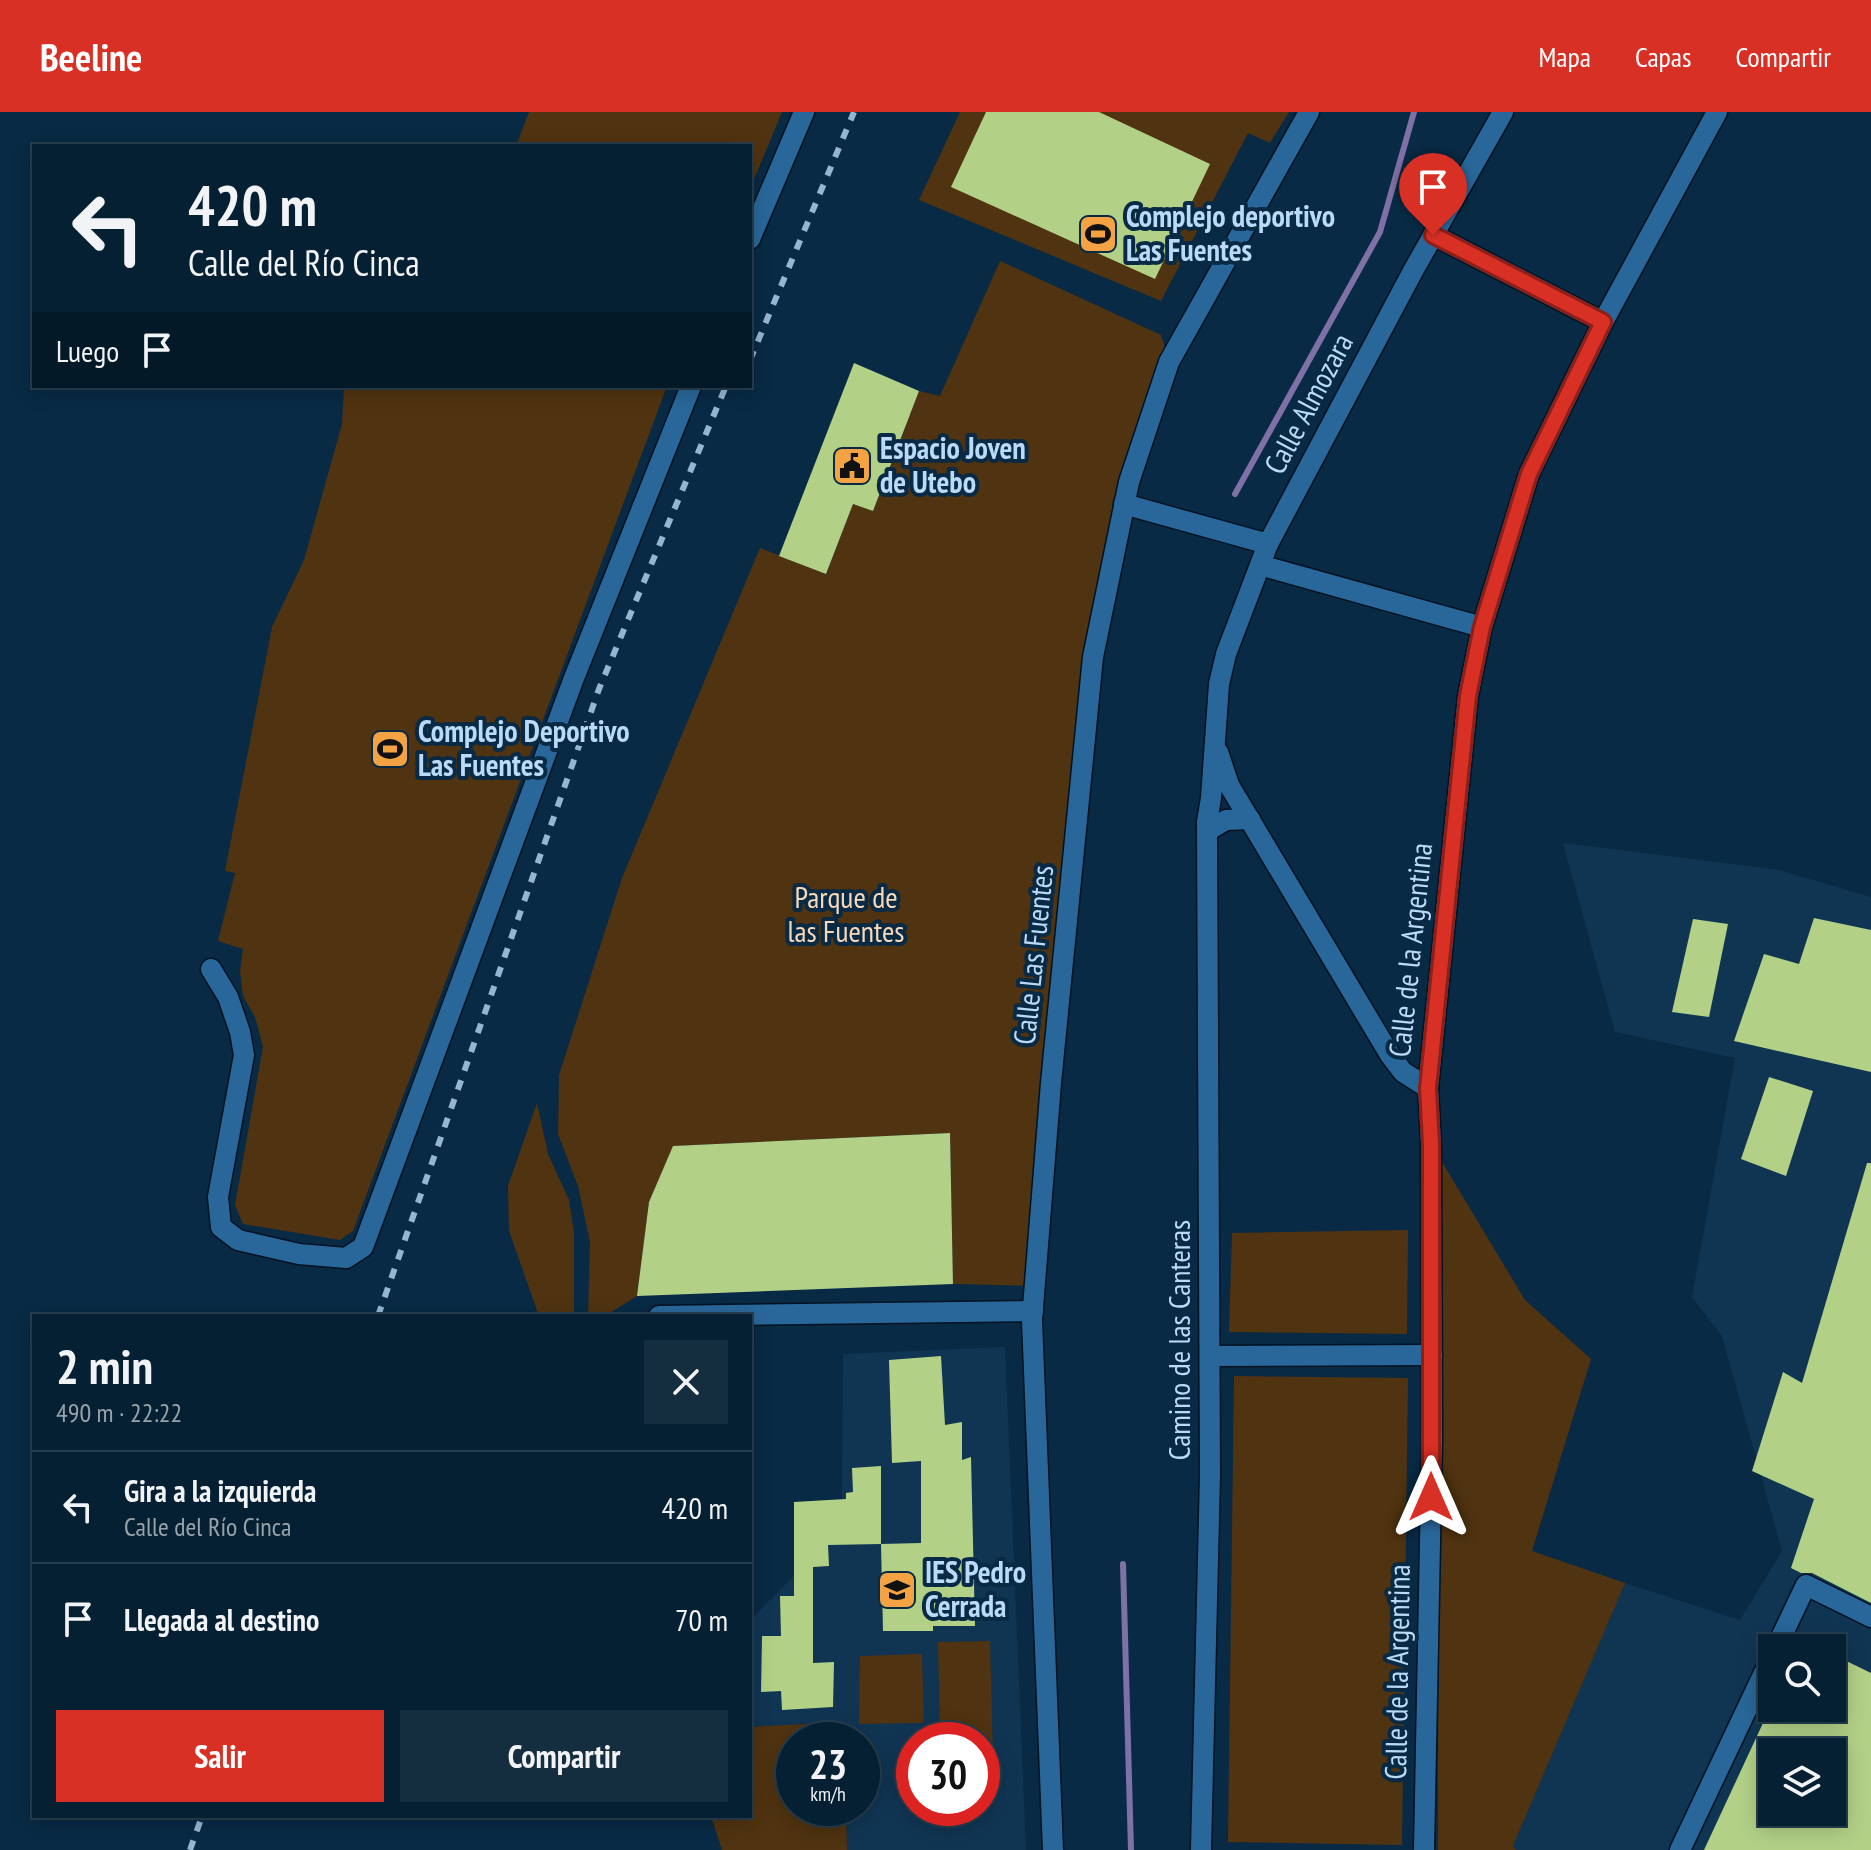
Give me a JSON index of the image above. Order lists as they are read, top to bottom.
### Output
{
  "streets": {
    "street": [
      "Calle Almozara",
      "Calle de la Argentina",
      "Calle Las Fuentes",
      "Camino de las Canteras"
    ]
  },
  "crossings": [
    ["Calle Almozara", "Camino de las Canteras"]
  ],
  "parks": ["Parque de las Fuentes"],
  "places": {
    "sports": ["Complejo deportivo Las Fuentes", "Complejo Deportivo Las Fuentes"],
    "public building": ["Espacio Joven de Utebo"],
    "school or university": ["IES Pedro Cerrada"]
  },
  "page": {
    "header": "Beeline",
    "nav": ["Mapa", "Capas", "Compartir"],
    "turn": ["420 m", "Calle del Río Cinca"],
    "then": "Luego",
    "heading": ["2 min", "490 m · 22:22"],
    "list": [
      {
        "name": "Gira a la izquierda",
        "note": "Calle del Río Cinca",
        "value": "420 m"
      },
      {
        "name": "Llegada al destino",
        "value": "70 m"
      }
    ],
    "buttons": ["Salir", "Compartir"],
    "speed": "23 km/h",
    "limit": "30"
  }
}
